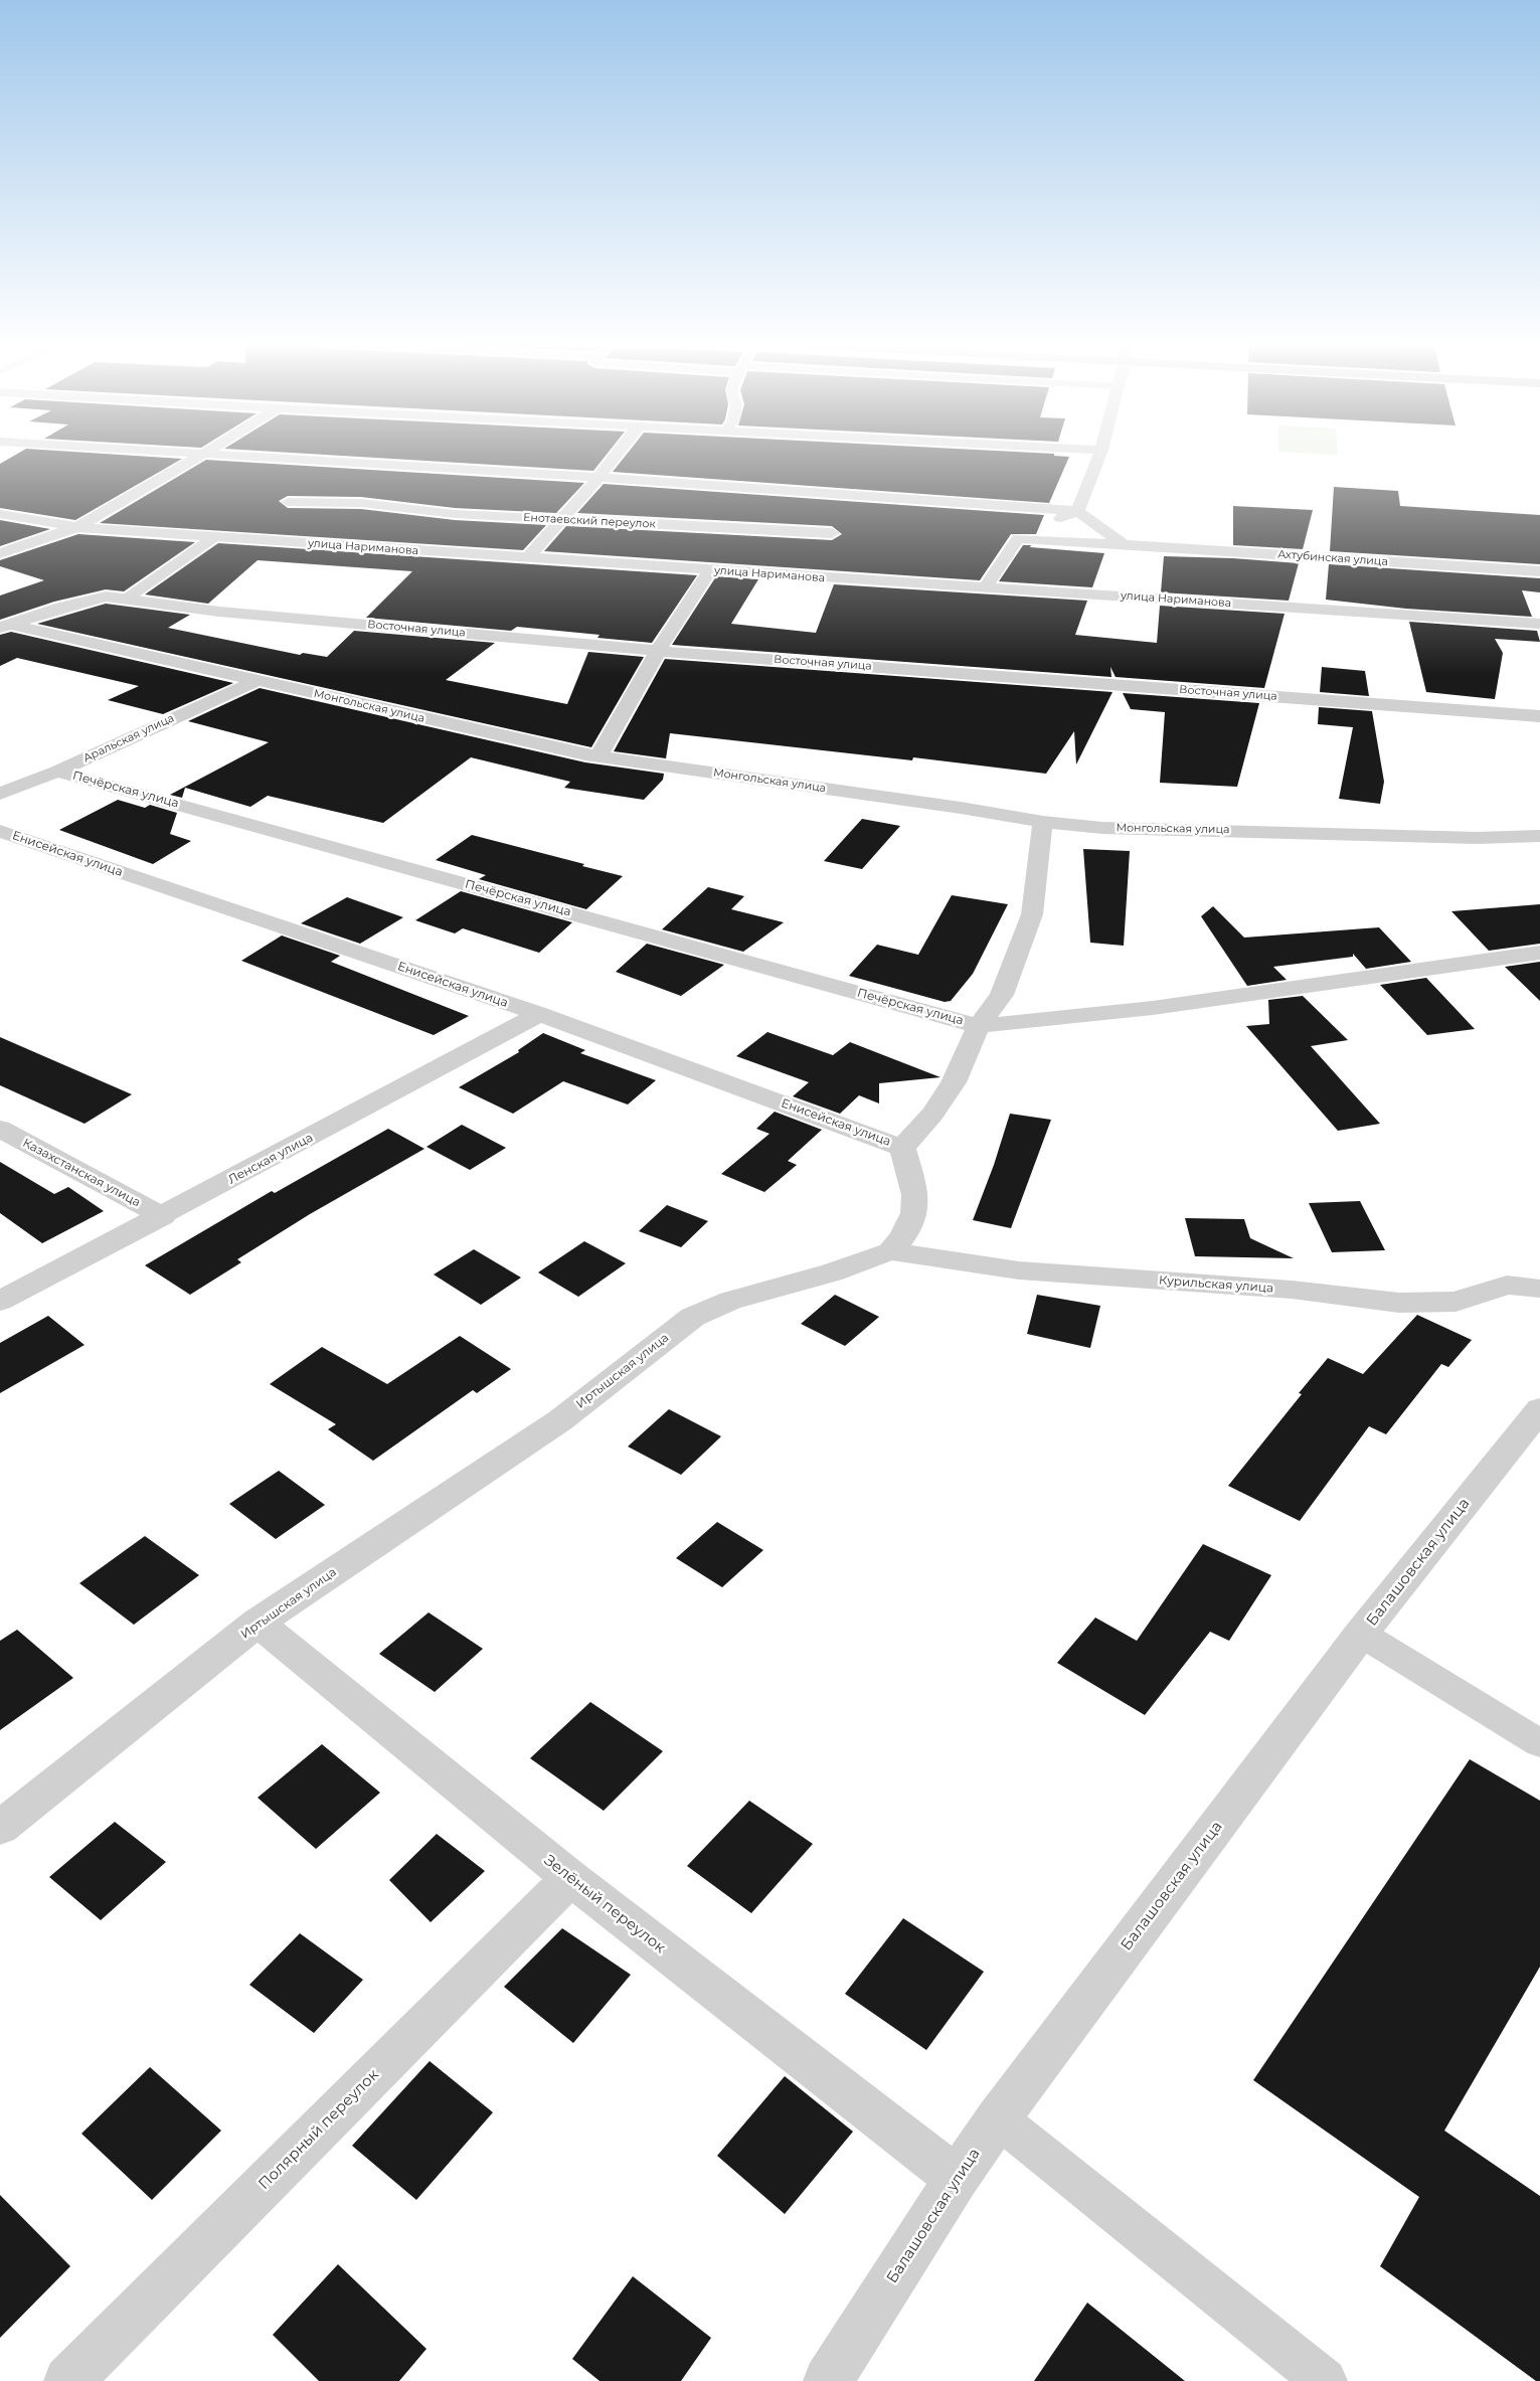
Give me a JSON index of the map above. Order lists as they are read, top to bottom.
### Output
{
  "streets": {
    "street": [
      "Енотаевский переулок",
      "улица Нариманова",
      "Ахтубинская улица",
      "Восточная улица",
      "Монгольская улица",
      "Аральская улица",
      "Печёрская улица",
      "Енисейская улица",
      "Ленская улица",
      "Казахстанская улица",
      "Курильская улица",
      "Иртышская улица",
      "Балашовская улица",
      "Зелёный переулок",
      "Полярный переулок"
    ]
  },
  "crossings": [
    ["Восточная улица", "Монгольская улица"],
    ["Монгольская улица", "Аральская улица"],
    ["Аральская улица", "Печёрская улица"],
    ["Енисейская улица", "Ленская улица"],
    ["Ленская улица", "Казахстанская улица"],
    ["Курильская улица", "Иртышская улица"],
    ["Иртышская улица", "Зелёный переулок"],
    ["Балашовская улица", "Зелёный переулок"],
    ["Зелёный переулок", "Полярный переулок"]
  ]
}
